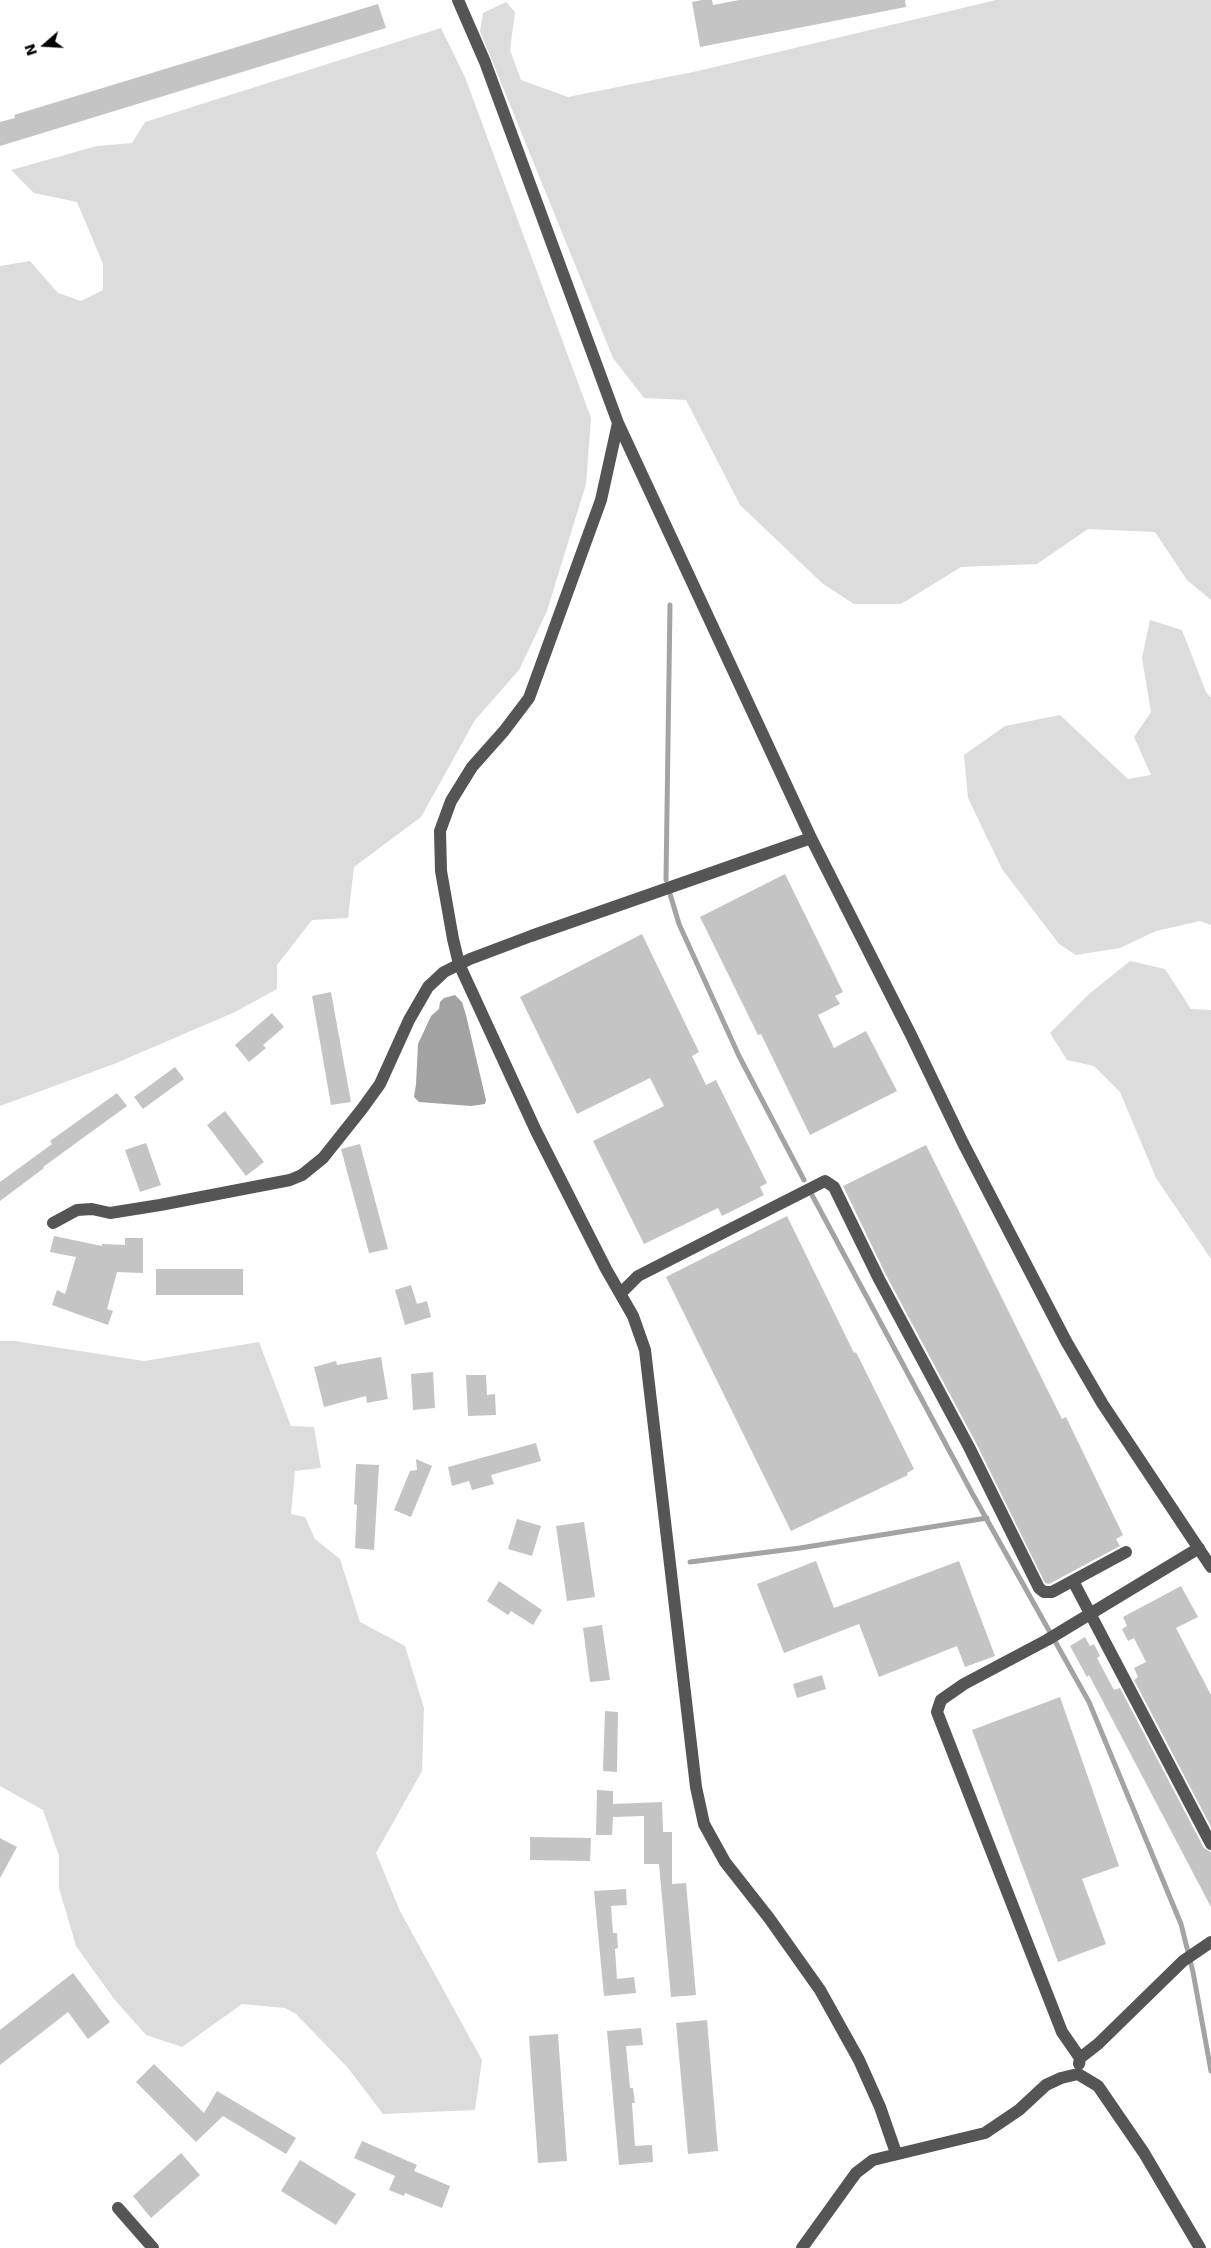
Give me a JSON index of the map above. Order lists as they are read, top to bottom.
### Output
{
  "north": "left"
}
